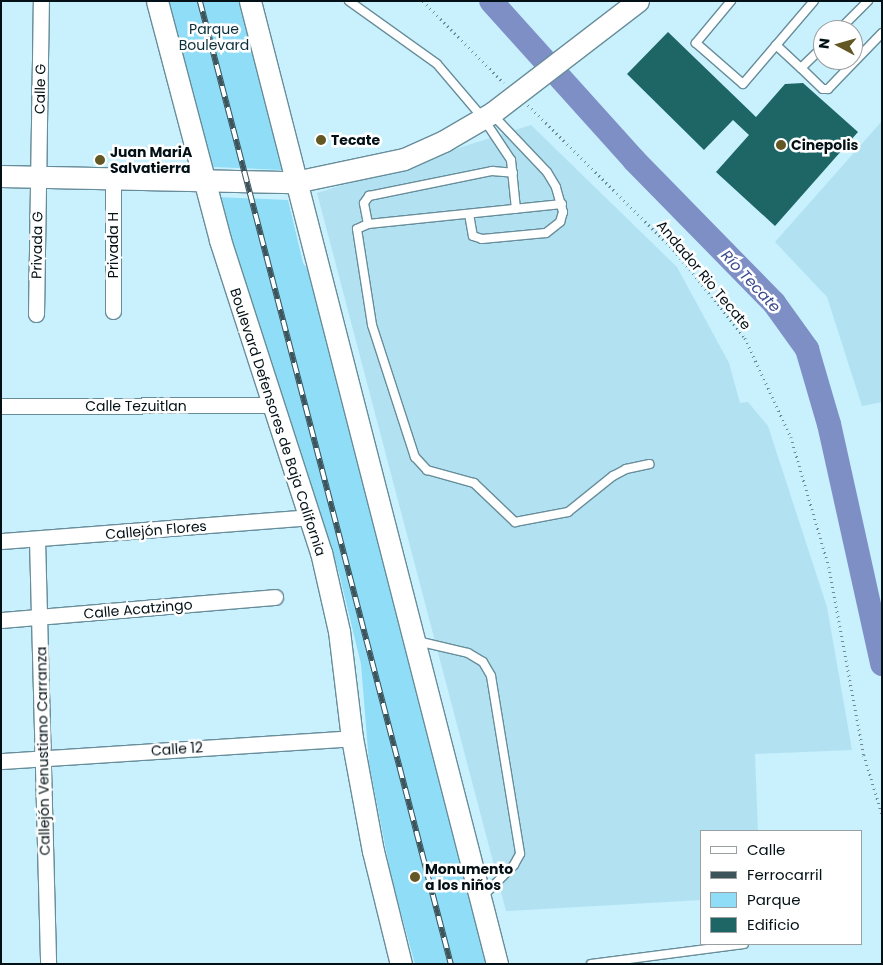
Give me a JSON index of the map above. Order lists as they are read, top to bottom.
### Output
{
  "streets": {
    "main road": ["Boulevard Defensores de Baja California"],
    "street": [
      "Calle G",
      "Privada G",
      "Privada H",
      "Calle Tezuitlan",
      "Callejón Flores",
      "Calle Acatzingo",
      "Calle 12",
      "Callejón Venustiano Carranza"
    ],
    "path": ["Andador Rio Tecate"]
  },
  "crossings": [
    ["Calle G", "Privada G"],
    ["Calle Tezuitlan", "Boulevard Defensores de Baja California"],
    ["Boulevard Defensores de Baja California", "Callejón Flores"],
    ["Boulevard Defensores de Baja California", "Calle 12"],
    ["Callejón Flores", "Callejón Venustiano Carranza"],
    ["Calle Acatzingo", "Callejón Venustiano Carranza"],
    ["Calle 12", "Callejón Venustiano Carranza"]
  ],
  "water": ["Río Tecate"],
  "parks": ["Parque Boulevard"],
  "places": [
    "Tecate",
    "Cinepolis",
    "Juan MariA Salvatierra",
    "Monumento a los niños"
  ],
  "legend": [
    "Calle",
    "Ferrocarril",
    "Parque",
    "Edificio"
  ],
  "north": "left"
}
